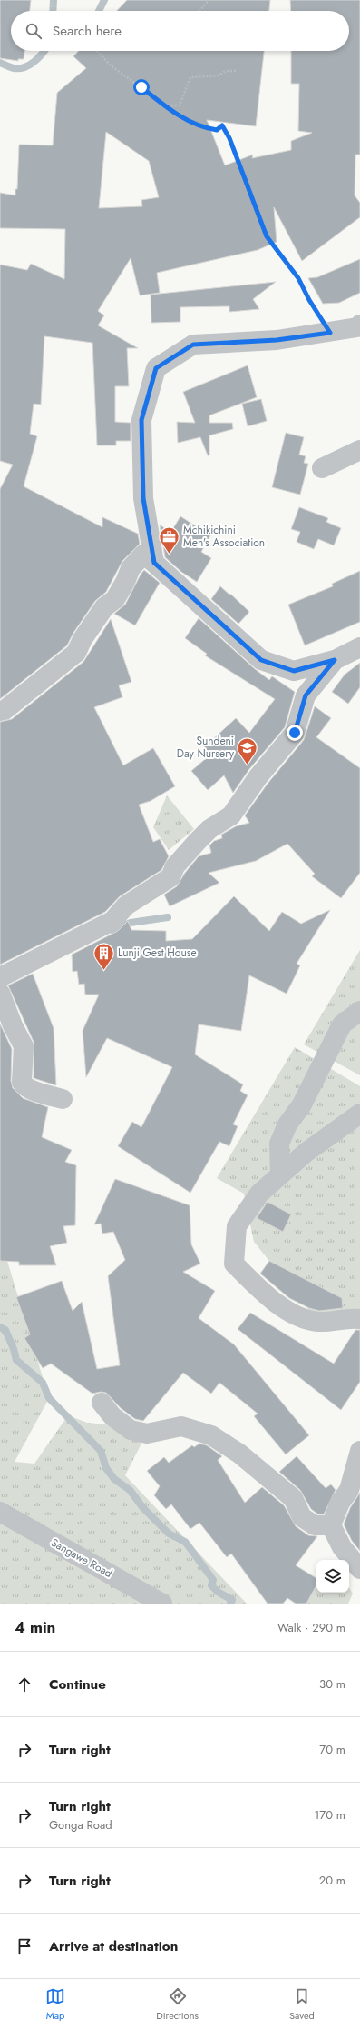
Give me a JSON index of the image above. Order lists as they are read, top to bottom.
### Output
{
  "streets": {
    "street": ["Sangawe Road"]
  },
  "places": {
    "office": ["Mchikichini Men's Association"],
    "school or university": ["Sundeni Day Nursery"],
    "building": ["Lunji Gest House"]
  },
  "page": {
    "search": "Search here",
    "heading": ["4 min", "Walk · 290 m"],
    "list": [
      ["Continue", "30 m"],
      ["Turn right", "70 m"],
      ["Turn right", "Gonga Road", "170 m"],
      ["Turn right", "20 m"],
      "Arrive at destination"
    ],
    "nav": ["Map", "Directions", "Saved"]
  }
}
